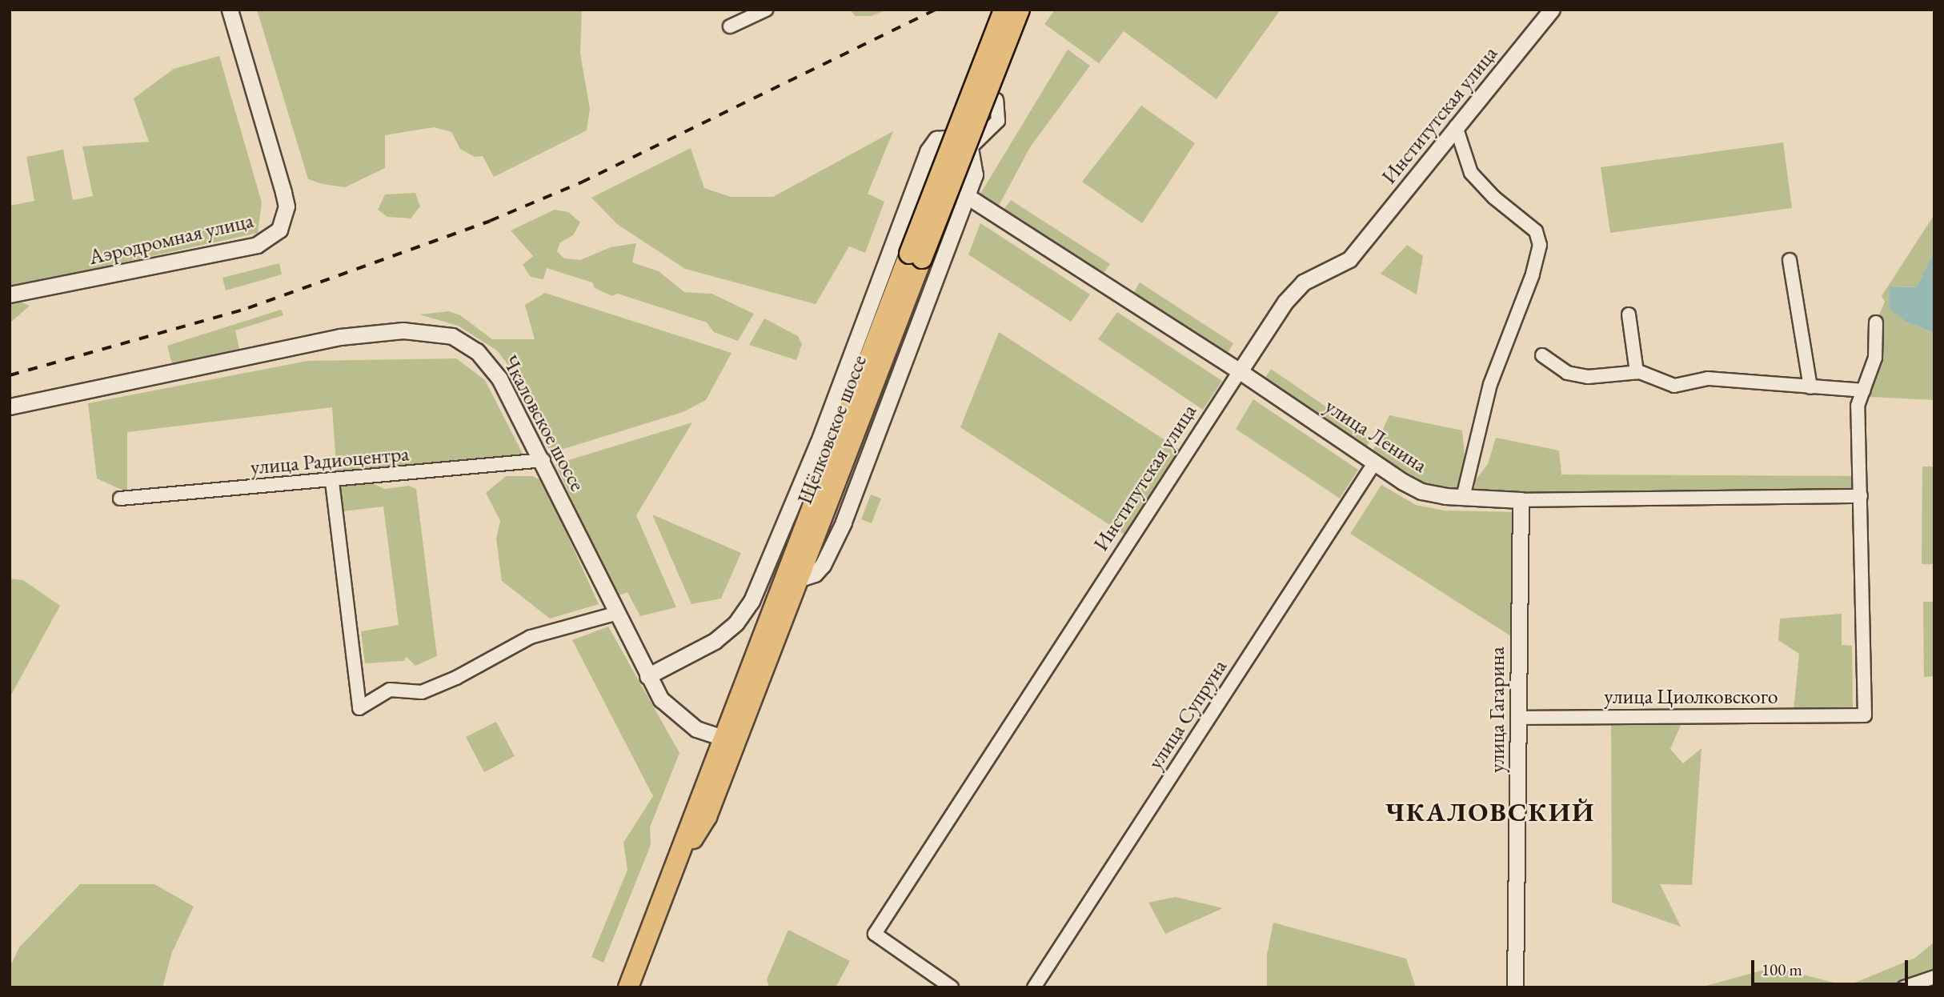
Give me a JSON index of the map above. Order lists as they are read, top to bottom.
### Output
{
  "streets": {
    "main road": ["Щёлковское шоссе"],
    "street": [
      "Институтская улица",
      "Аэродромная улица",
      "Чкаловское шоссе",
      "улица Ленина",
      "улица Радиоцентра",
      "улица Циолковского",
      "улица Гагарина",
      "улица Супруна"
    ]
  },
  "crossings": [
    ["Институтская улица", "улица Ленина"],
    ["Чкаловское шоссе", "Щёлковское шоссе"],
    ["Чкаловское шоссе", "улица Радиоцентра"],
    ["улица Ленина", "улица Циолковского"],
    ["улица Ленина", "улица Гагарина"],
    ["улица Ленина", "улица Супруна"],
    ["улица Циолковского", "улица Гагарина"]
  ],
  "districts": ["ЧКАЛОВСКИЙ"],
  "scale_bar": "100 m"
}
